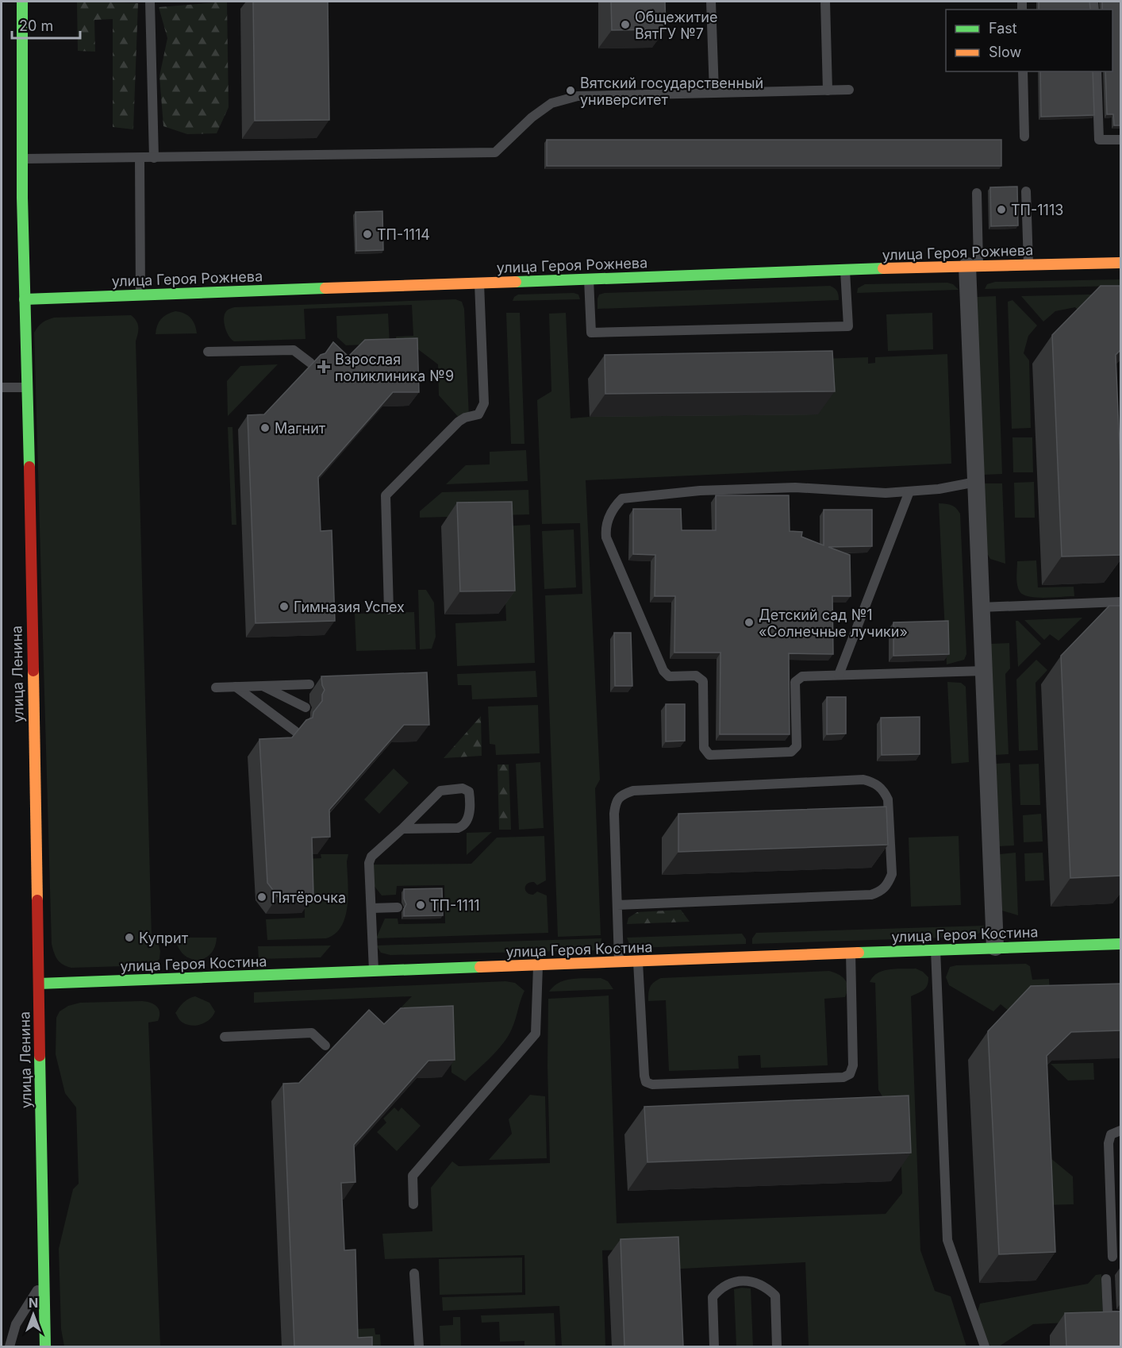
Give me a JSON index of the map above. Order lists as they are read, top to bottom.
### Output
{
  "streets": {
    "street": ["улица Героя Рожнева", "улица Ленина", "улица Героя Костина"]
  },
  "crossings": [
    ["улица Героя Рожнева", "улица Ленина"],
    ["улица Ленина", "улица Героя Костина"]
  ],
  "places": {
    "other": [
      "Общежитие ВятГУ №7",
      "Вятский государственный университет",
      "ТП-1113",
      "ТП-1114",
      "Магнит",
      "Гимназия Успех",
      "Детский сад №1 «Солнечные лучики»",
      "Пятёрочка",
      "ТП-1111",
      "Куприт"
    ],
    "health": ["Взрослая поликлиника №9"]
  },
  "legend": ["Fast", "Slow"],
  "scale_bar": "20 m",
  "north": "top"
}
